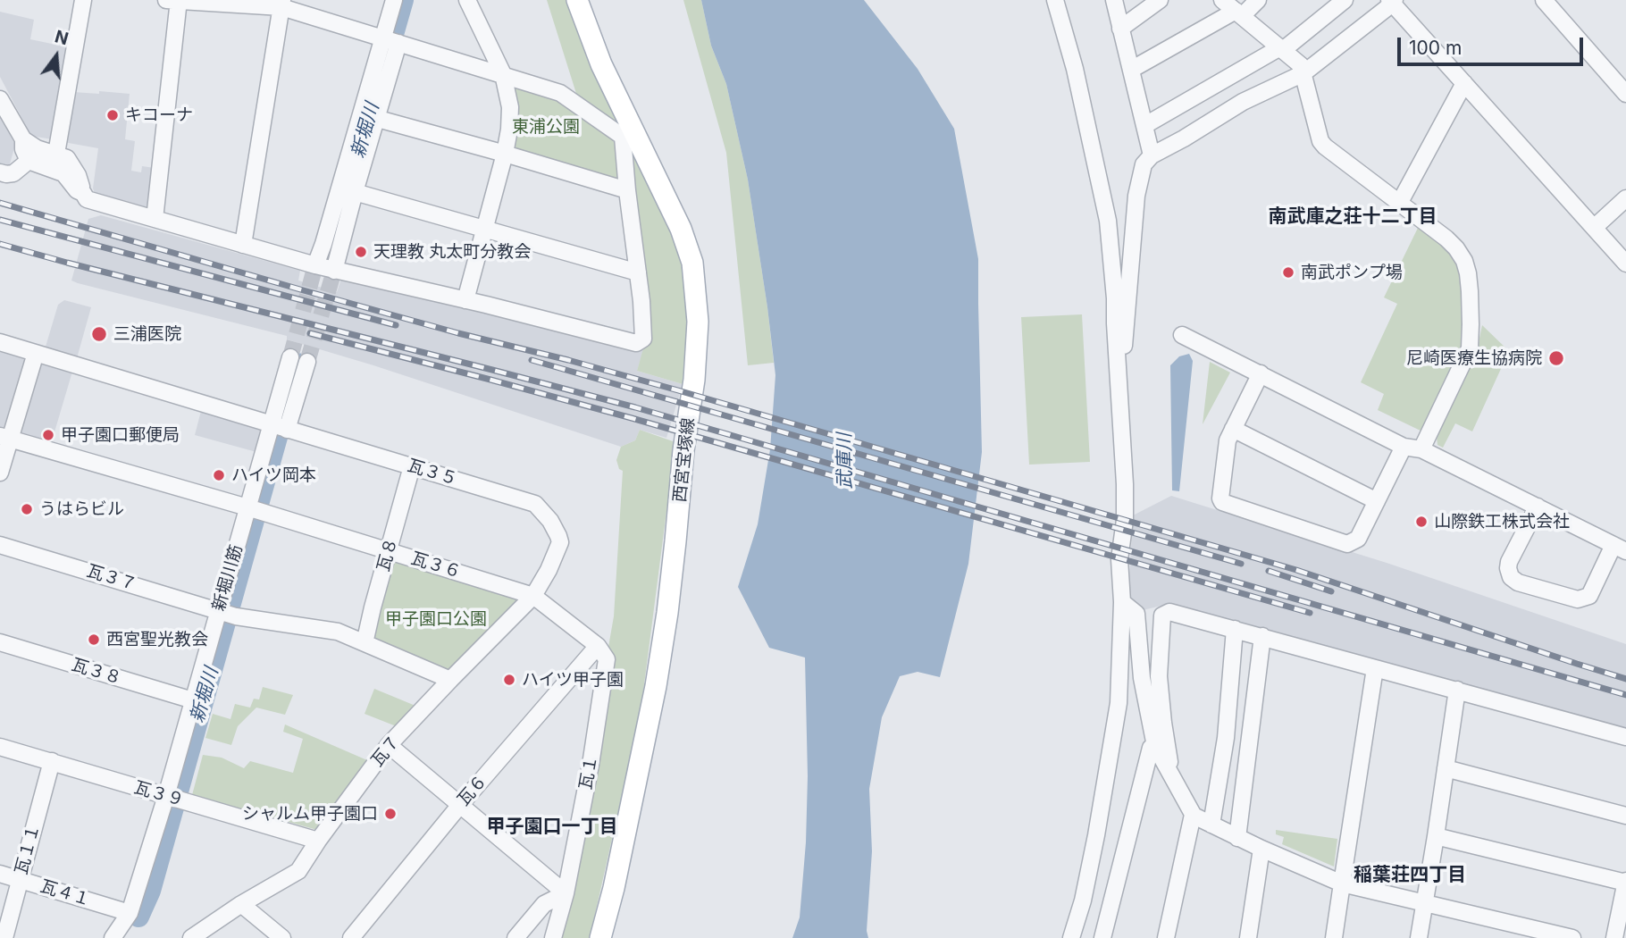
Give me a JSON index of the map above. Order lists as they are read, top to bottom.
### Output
{
  "streets": {
    "main road": ["西宮宝塚線"],
    "street": [
      "瓦３５",
      "瓦８",
      "瓦３６",
      "瓦３７",
      "新堀川筋",
      "瓦３８",
      "瓦７",
      "瓦１",
      "瓦６",
      "瓦３９",
      "瓦１１",
      "瓦４１"
    ]
  },
  "crossings": [
    ["瓦３５", "瓦８"],
    ["瓦３５", "新堀川筋"],
    ["瓦３５", "瓦７"],
    ["瓦８", "瓦３６"],
    ["瓦８", "瓦３７"],
    ["瓦３６", "新堀川筋"],
    ["瓦３６", "瓦７"],
    ["瓦３６", "瓦１"],
    ["瓦３６", "瓦６"],
    ["瓦３７", "新堀川筋"],
    ["瓦３７", "瓦７"],
    ["新堀川筋", "瓦３８"],
    ["新堀川筋", "瓦３９"],
    ["新堀川筋", "瓦４１"],
    ["瓦７", "瓦３９"],
    ["瓦１", "瓦６"],
    ["瓦３９", "瓦１１"],
    ["瓦１１", "瓦４１"]
  ],
  "districts": ["南武庫之荘十二丁目", "甲子園口一丁目", "稲葉荘四丁目"],
  "water": ["新堀川", "武庫川"],
  "parks": ["東浦公園", "甲子園口公園"],
  "places": [
    "キコーナ",
    "天理教 丸太町分教会",
    "南武ポンプ場",
    "三浦医院",
    "尼崎医療生協病院",
    "甲子園口郵便局",
    "ハイツ岡本",
    "うはらビル",
    "山際鉄工株式会社",
    "西宮聖光教会",
    "ハイツ甲子園",
    "シャルム甲子園口"
  ],
  "scale_bar": "100 m",
  "north": "top"
}
